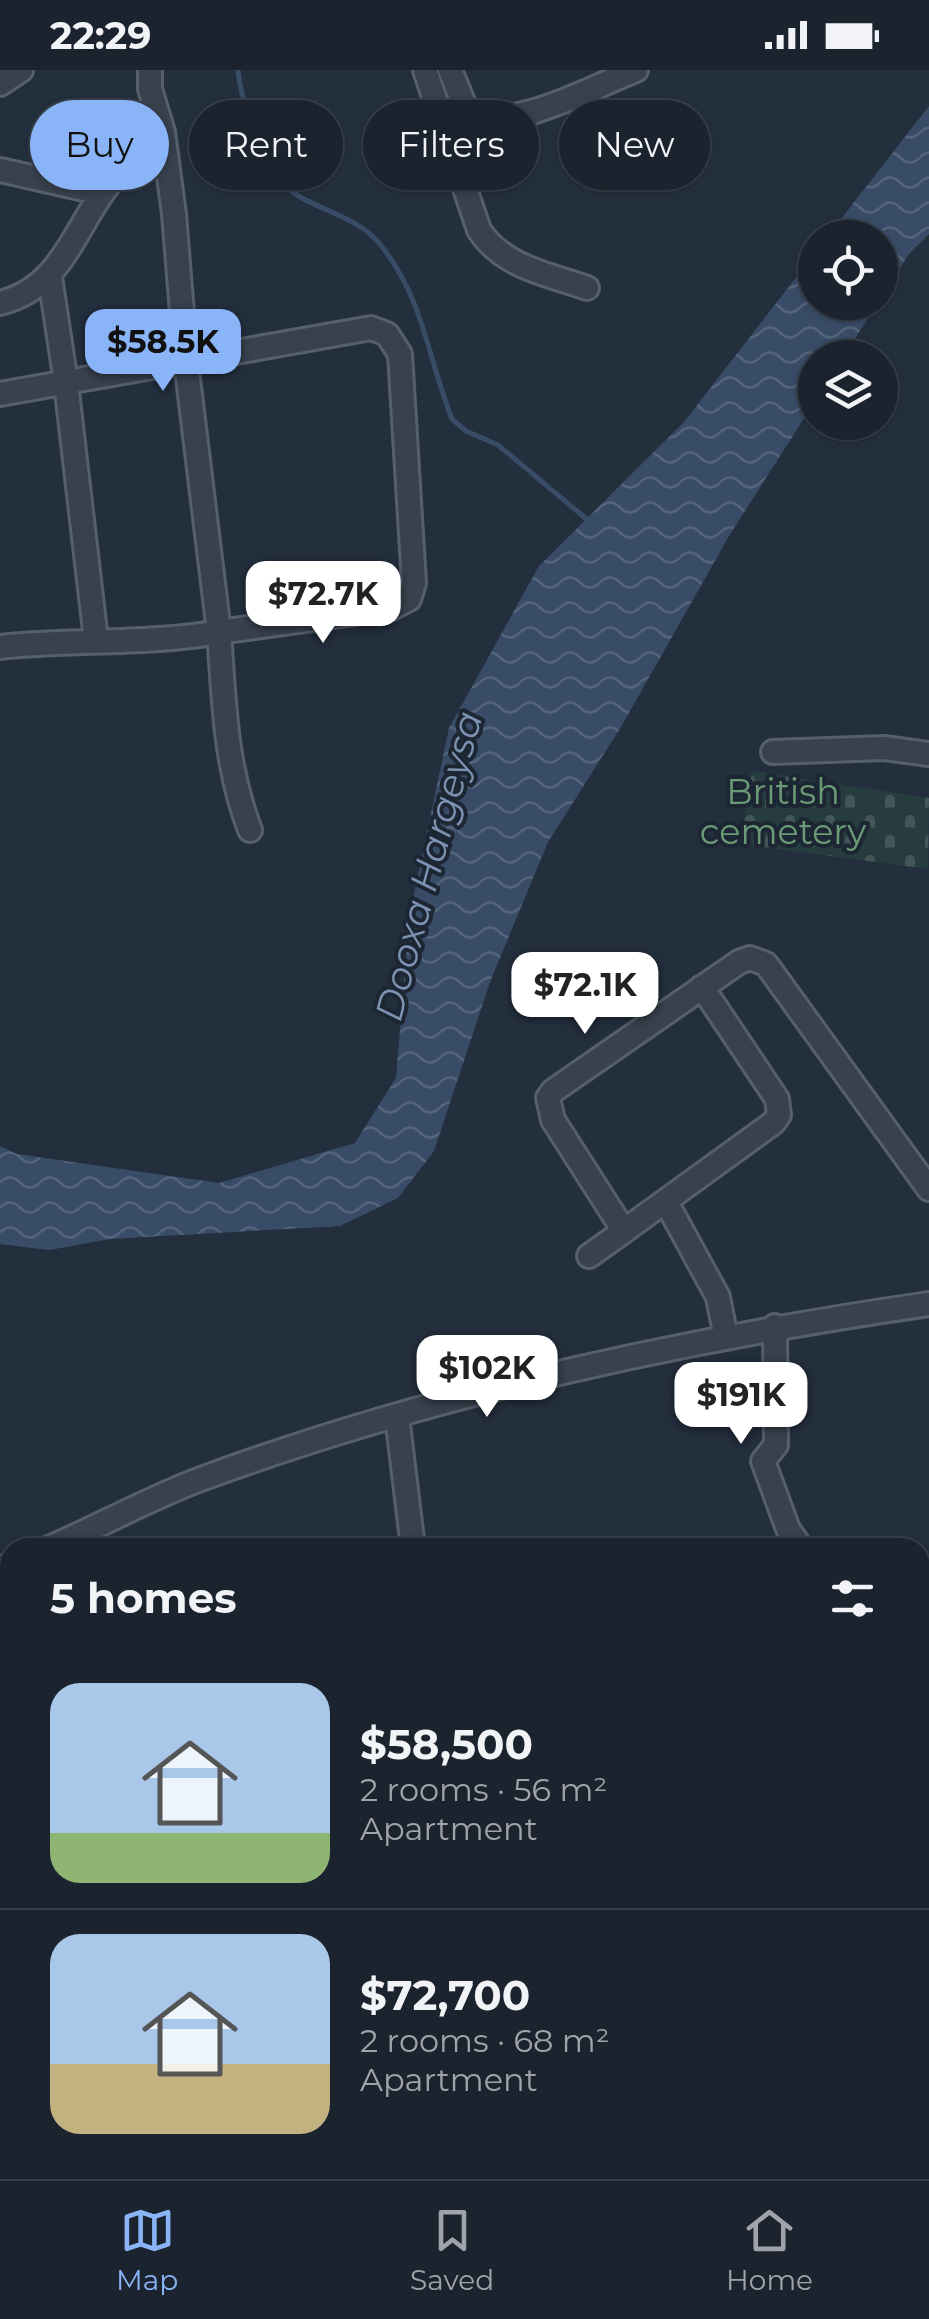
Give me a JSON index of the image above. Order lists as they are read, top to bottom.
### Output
{
  "water": ["Dooxa Hargeysa"],
  "parks": ["British cemetery"],
  "page": {
    "status": "22:29",
    "chip": [
      "Buy",
      "Rent",
      "Filters",
      "New"
    ],
    "price": [
      "$58.5K",
      "$72.7K",
      "$72.1K",
      "$102K",
      "$191K"
    ],
    "heading": "5 homes",
    "list": [
      {
        "name": "$58,500",
        "note": "2 rooms · 56 m² · Apartment"
      },
      {
        "name": "$72,700",
        "note": "2 rooms · 68 m² · Apartment"
      }
    ],
    "tabs": ["Map", "Saved", "Home"]
  }
}
